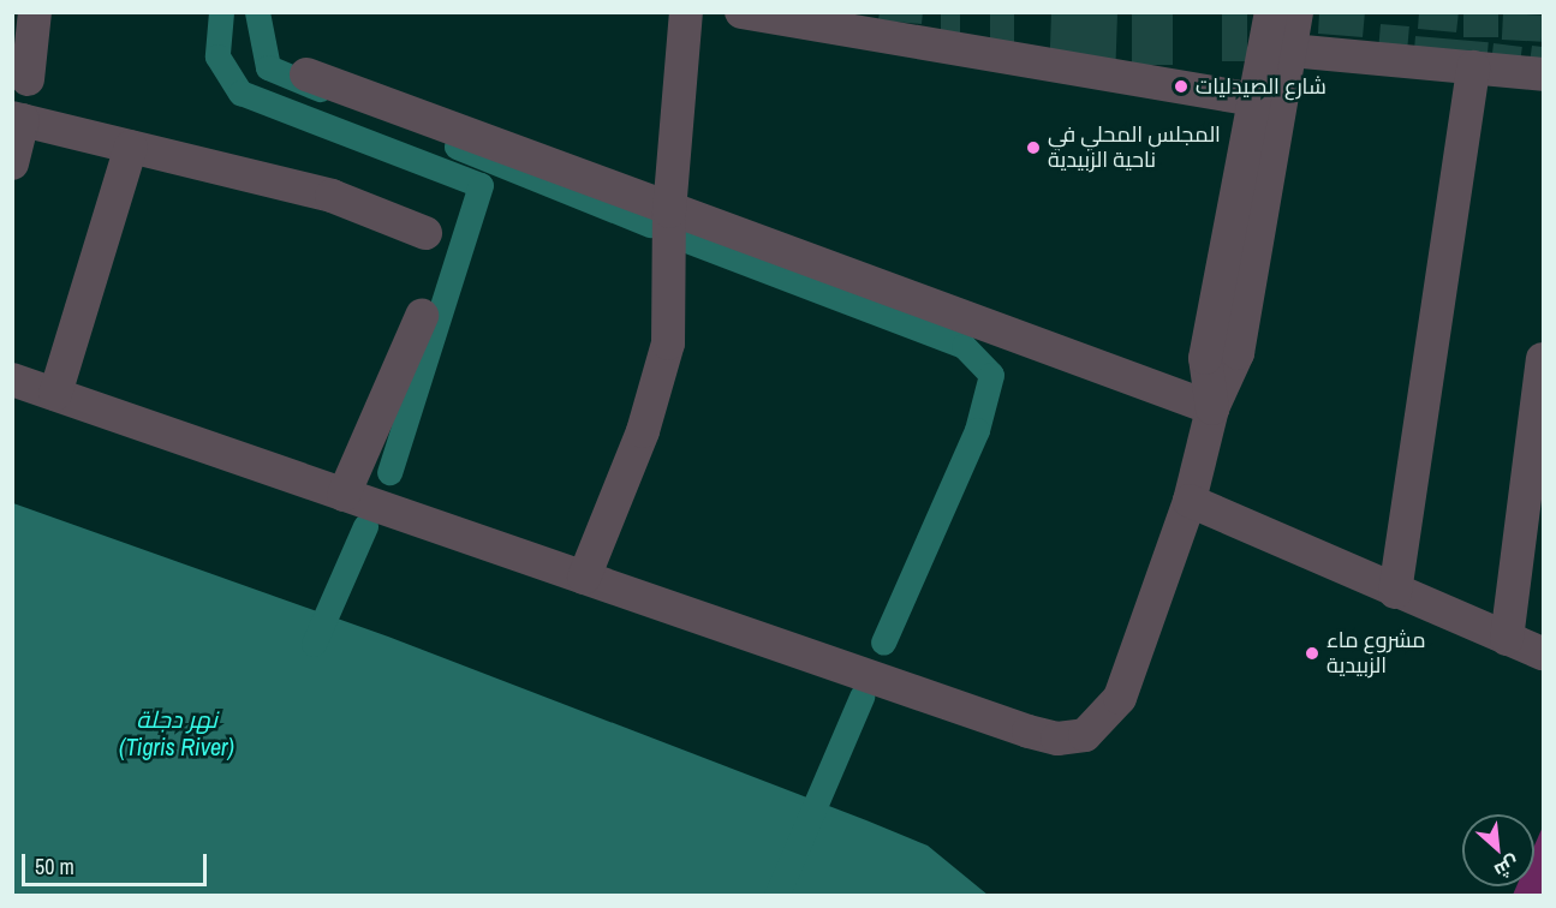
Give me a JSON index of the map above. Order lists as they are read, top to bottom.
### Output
{
  "water": ["نهر دجلة (Tigris River)"],
  "places": ["شارع الصيدليات", "المجلس المحلي في ناحية الزبيدية", "مشروع ماء الزبيدية"],
  "scale_bar": "50 m",
  "north": "bottom right"
}
